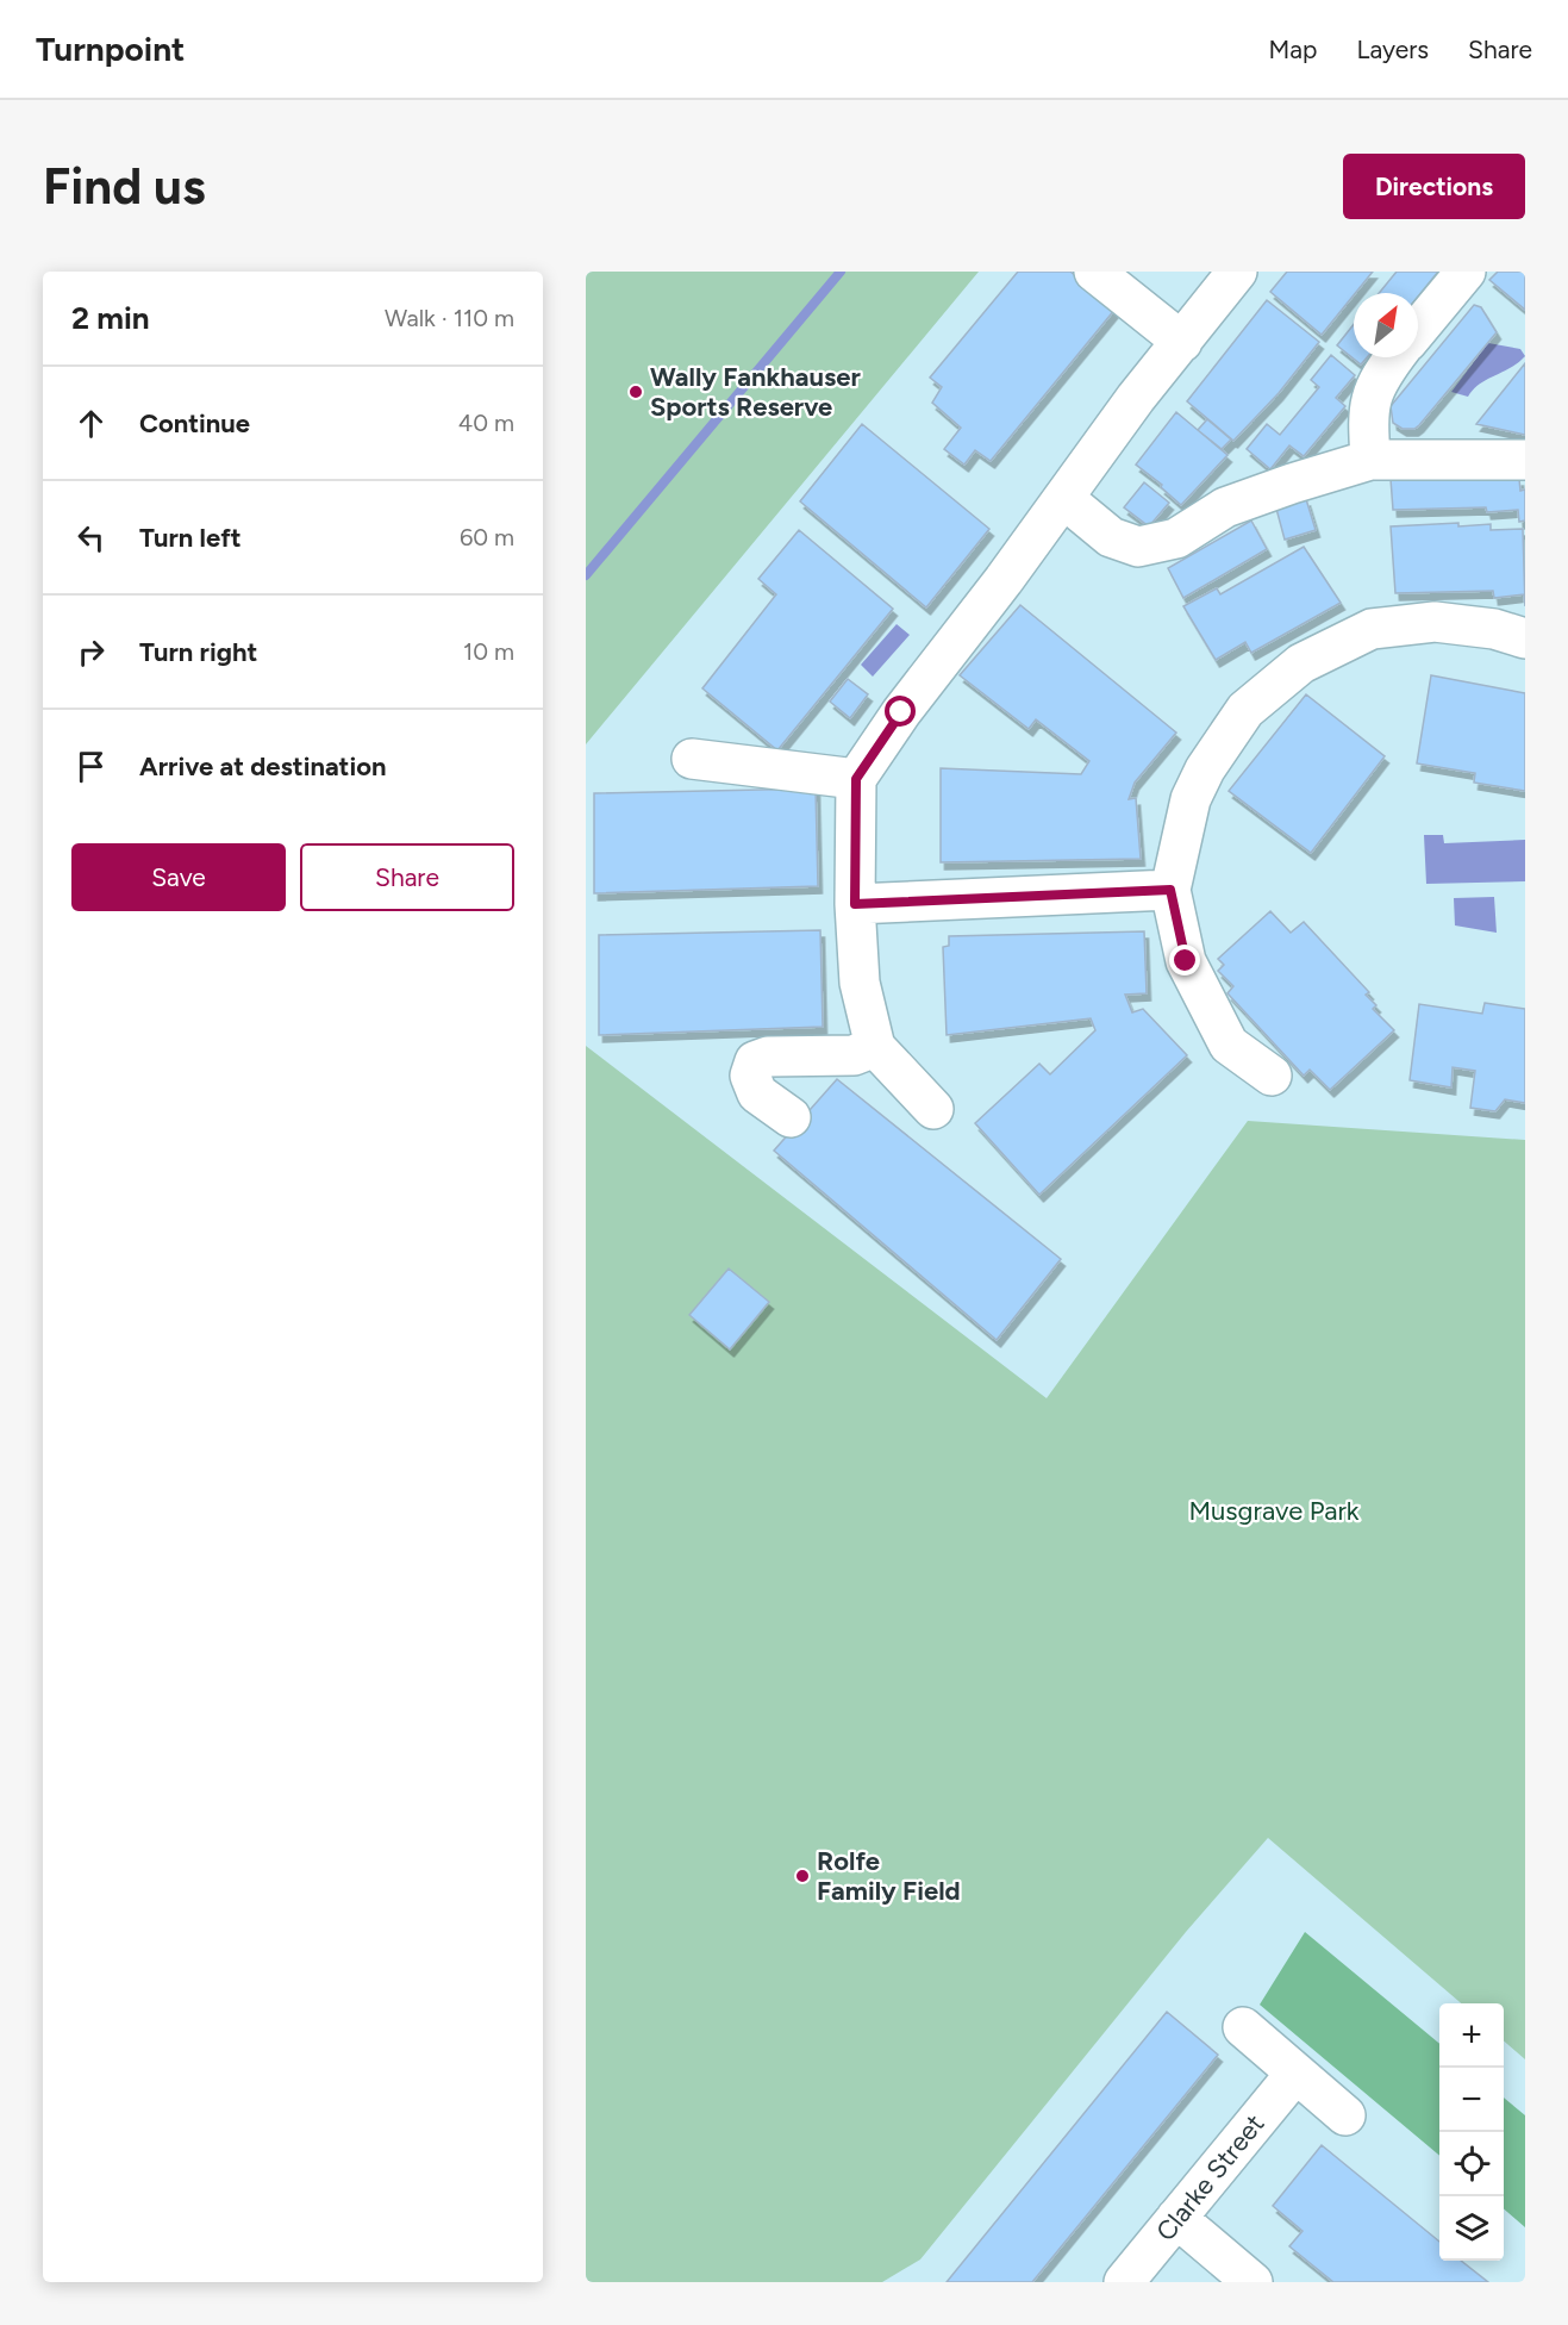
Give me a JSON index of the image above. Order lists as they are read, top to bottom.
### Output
{
  "streets": {
    "street": ["Clarke Street"]
  },
  "parks": ["Musgrave Park"],
  "places": ["Wally Fankhauser Sports Reserve", "Rolfe Family Field"],
  "north": "top right",
  "page": {
    "header": "Turnpoint",
    "nav": ["Map", "Layers", "Share"],
    "buttons": [
      "Directions",
      ["Save", "Share"]
    ],
    "title": "Find us",
    "heading": ["2 min", "Walk · 110 m"],
    "list": [
      ["Continue", "40 m"],
      ["Turn left", "60 m"],
      ["Turn right", "10 m"],
      "Arrive at destination"
    ],
    "map_buttons": ["+", "−"]
  }
}
